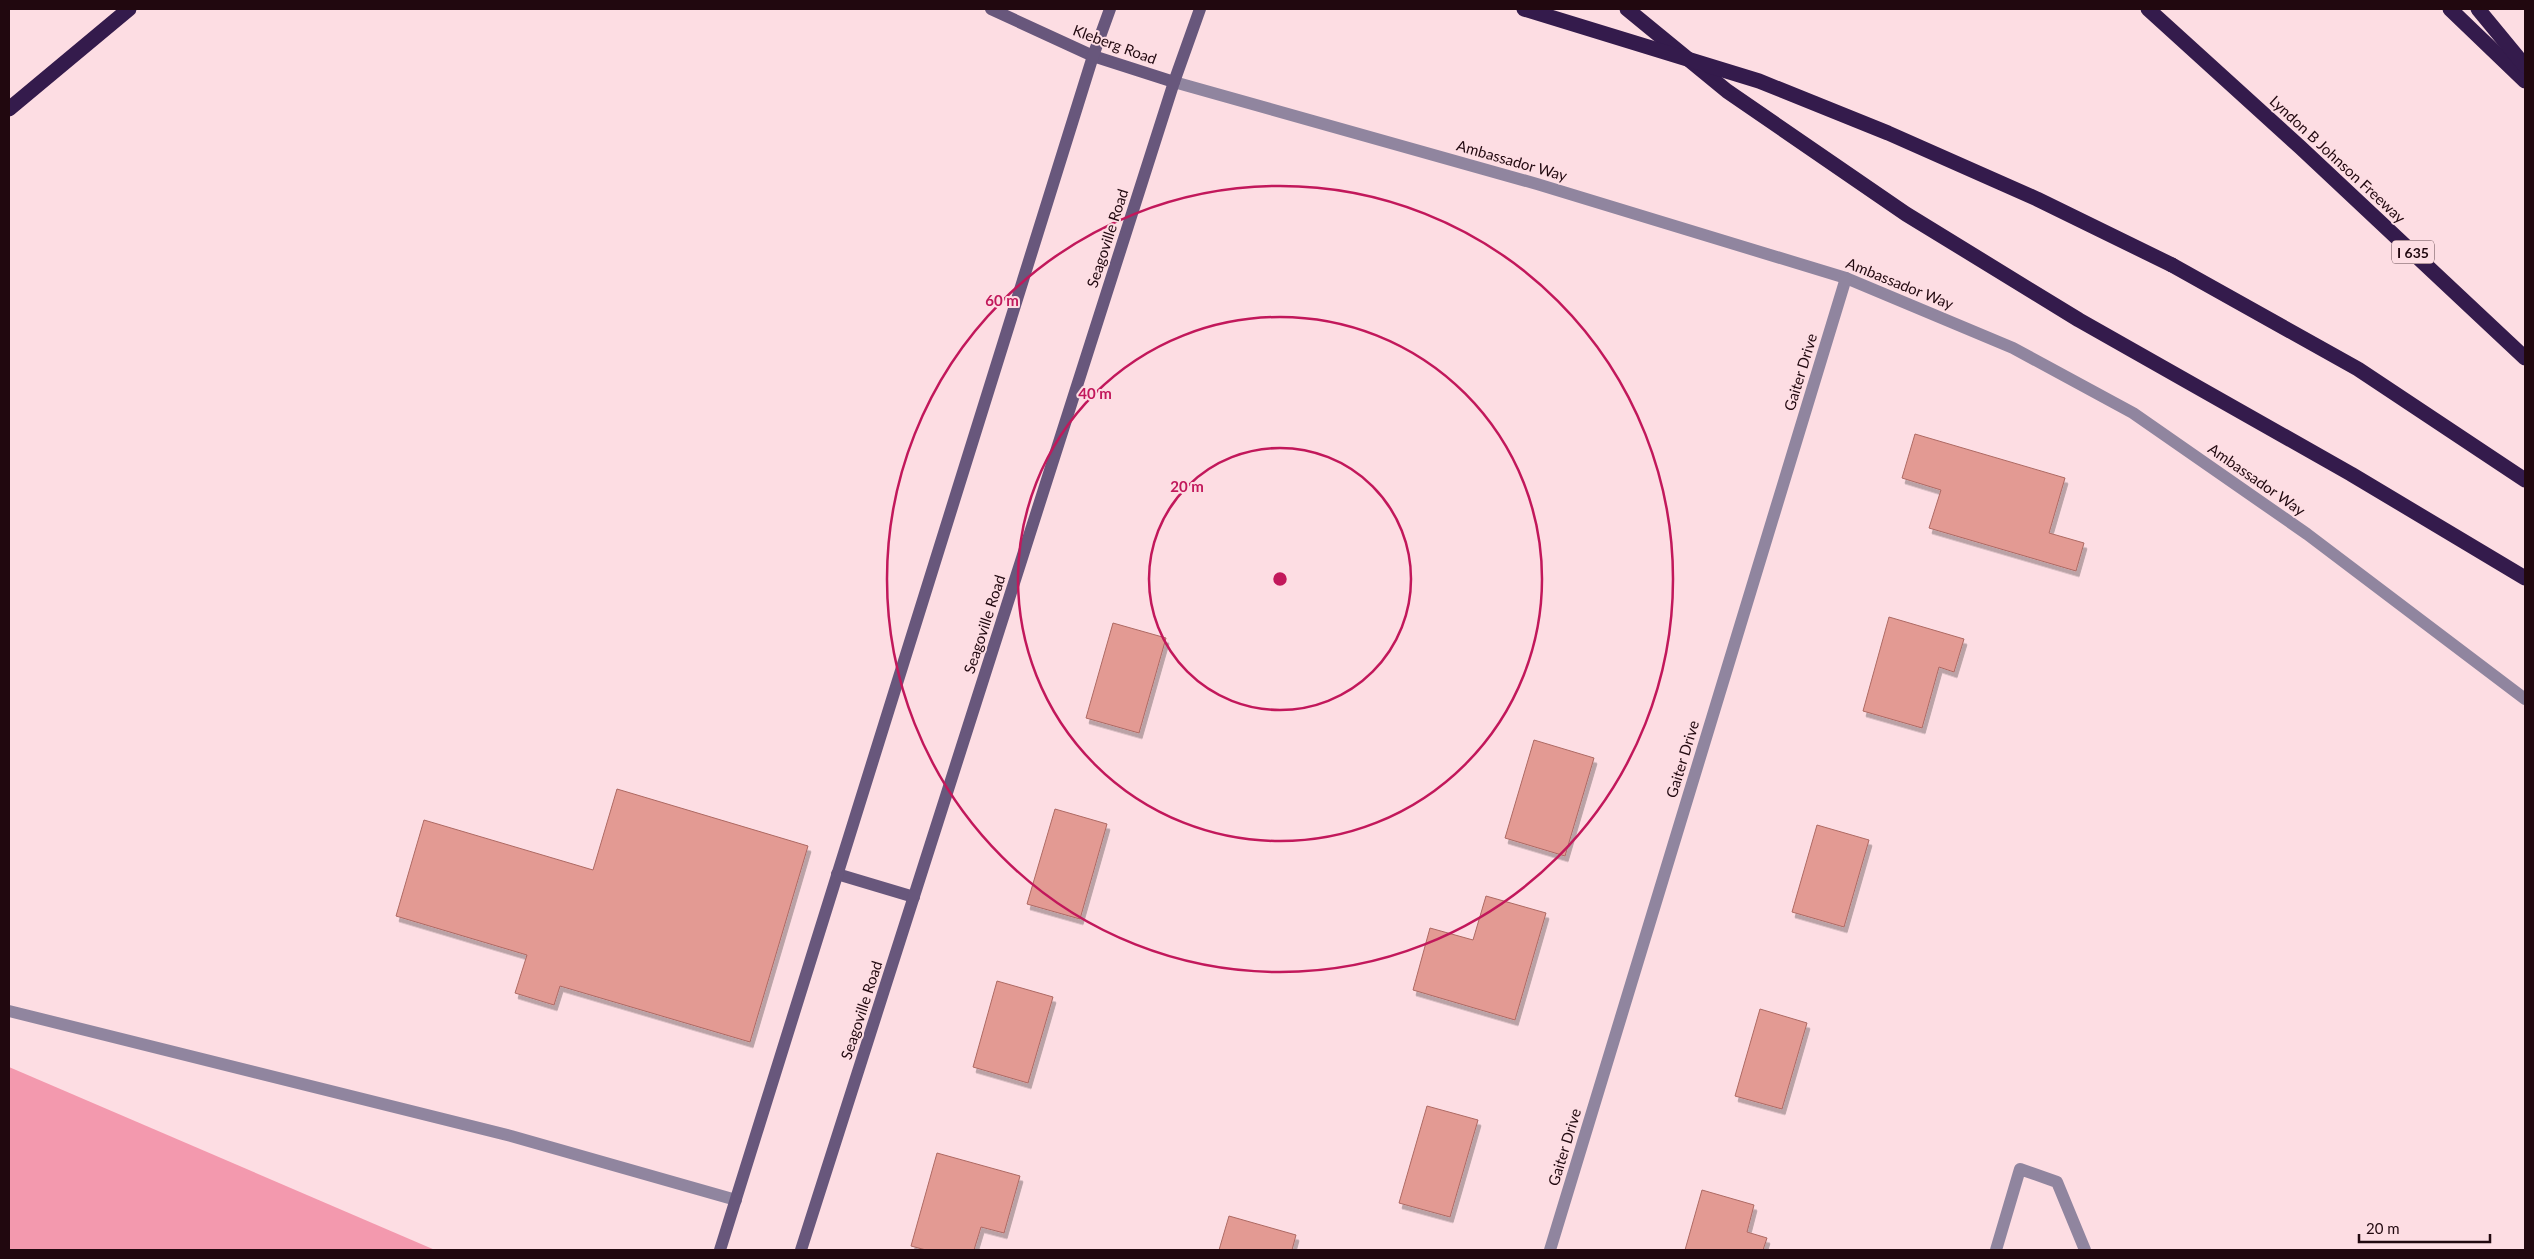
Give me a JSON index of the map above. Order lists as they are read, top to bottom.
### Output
{
  "streets": {
    "highway": ["Lyndon B Johnson Freeway", "I 635"],
    "main road": ["Kleberg Road", "Seagoville Road"],
    "street": ["Ambassador Way", "Gaiter Drive"]
  },
  "crossings": [
    ["Kleberg Road", "Ambassador Way"],
    ["Kleberg Road", "Seagoville Road"],
    ["Ambassador Way", "Seagoville Road"],
    ["Ambassador Way", "Gaiter Drive"]
  ],
  "scale_bar": "20 m",
  "rings": ["60 m", "40 m", "20 m"]
}
